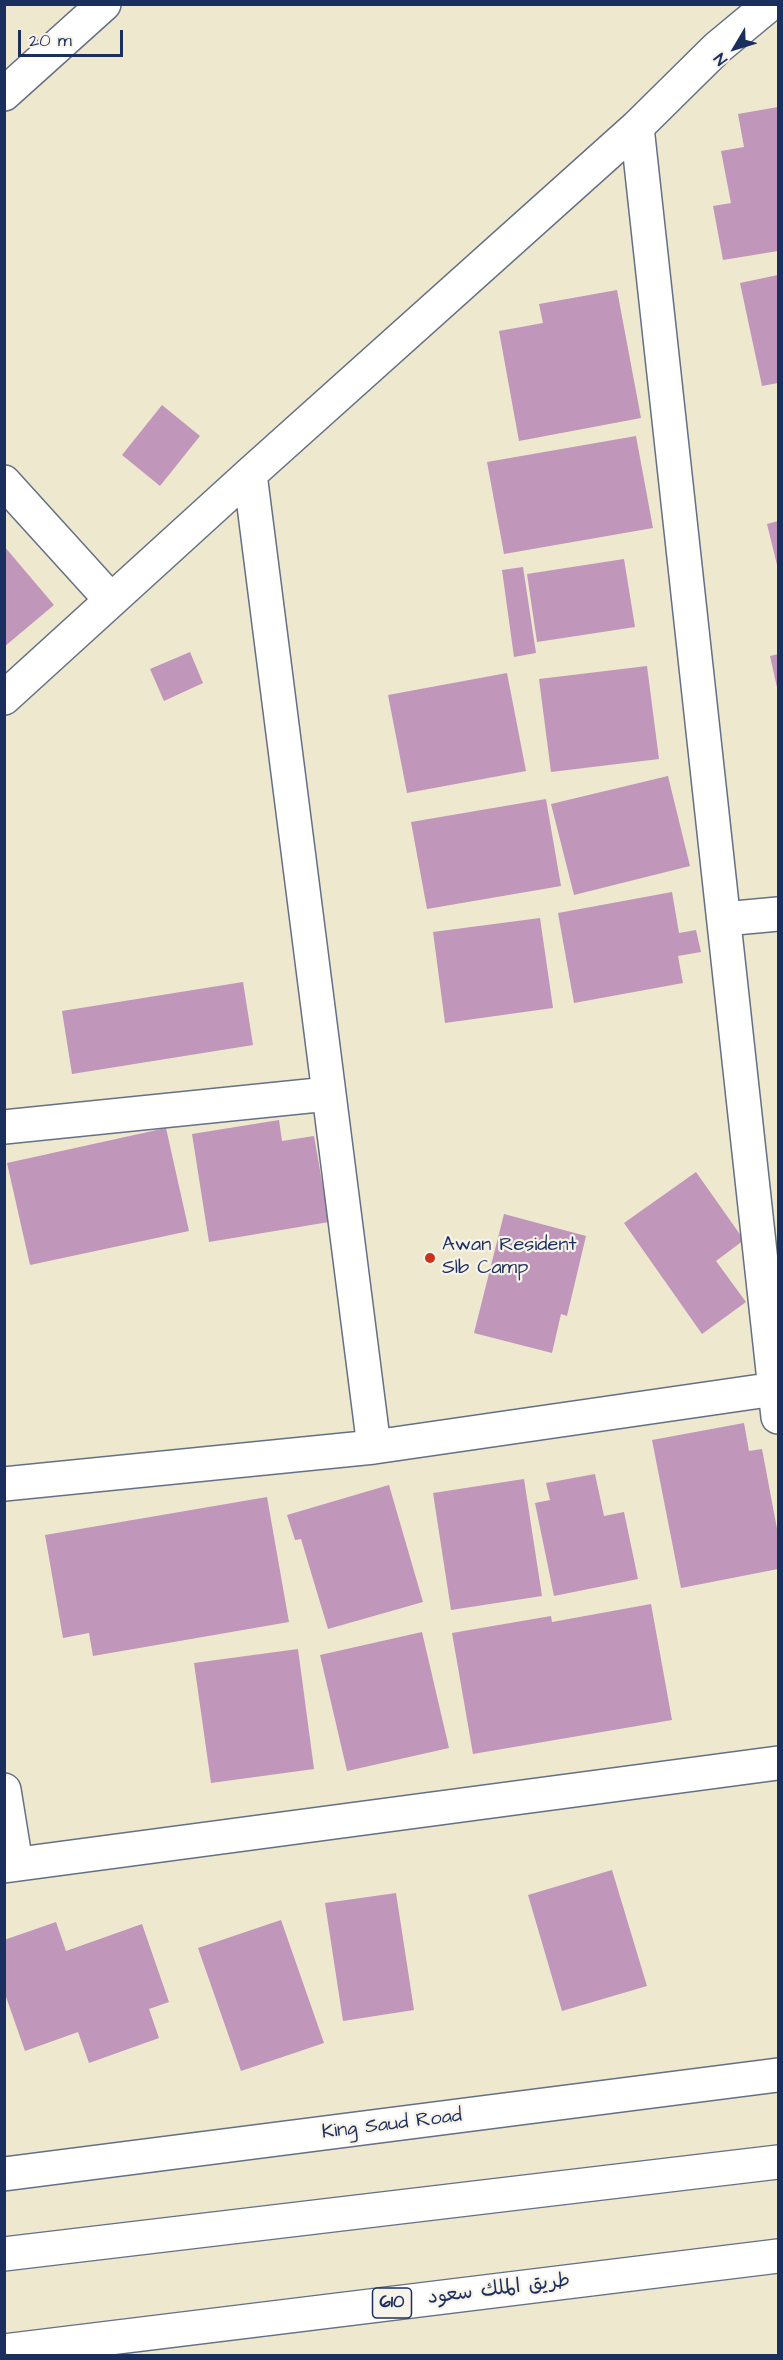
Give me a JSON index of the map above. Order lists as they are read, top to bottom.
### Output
{
  "streets": {
    "street": ["King Saud Road", "طريق الملك سعود", "610"]
  },
  "places": ["Awan Resident Slb Camp"],
  "scale_bar": "20 m",
  "north": "bottom left"
}
